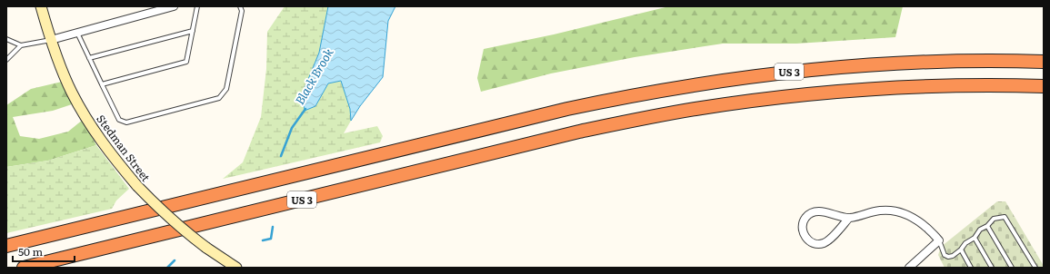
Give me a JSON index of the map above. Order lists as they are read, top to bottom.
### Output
{
  "streets": {
    "highway": ["US 3"],
    "main road": ["Stedman Street"]
  },
  "water": ["Black Brook"],
  "scale_bar": "50 m"
}
